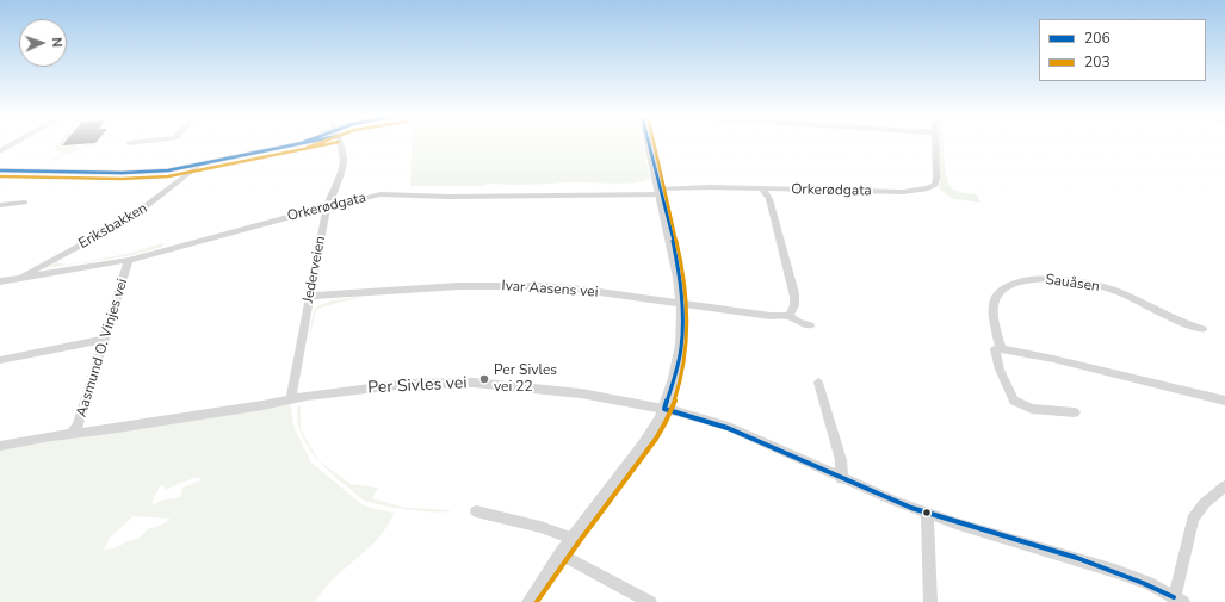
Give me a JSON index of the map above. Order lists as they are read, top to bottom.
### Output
{
  "streets": {
    "street": [
      "Orkerødgata",
      "Eriksbakken",
      "Jederveien",
      "Sauåsen",
      "Ivar Aasens vei",
      "Aasmund O. Vinjes vei",
      "Per Sivles vei"
    ]
  },
  "crossings": [
    ["Orkerødgata", "Eriksbakken"],
    ["Orkerødgata", "Jederveien"],
    ["Orkerødgata", "Aasmund O. Vinjes vei"],
    ["Jederveien", "Ivar Aasens vei"],
    ["Jederveien", "Per Sivles vei"],
    ["Aasmund O. Vinjes vei", "Per Sivles vei"]
  ],
  "places": ["Per Sivles vei 22"],
  "lines": ["transit line 206", "transit line 203"],
  "legend": ["206", "203"],
  "north": "right"
}
